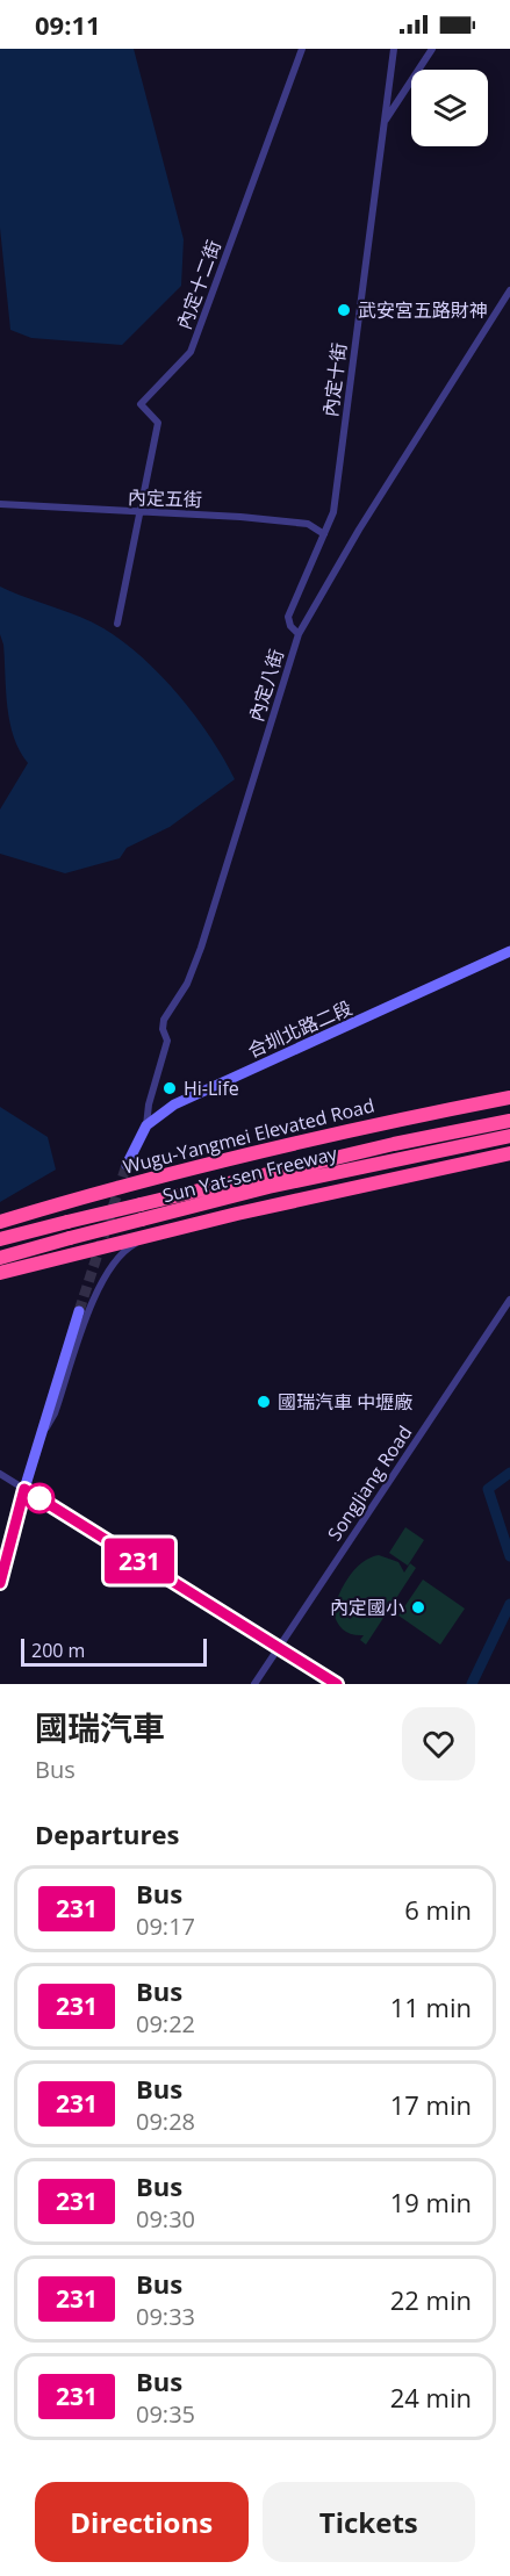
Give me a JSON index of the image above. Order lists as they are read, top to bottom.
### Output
{
  "streets": {
    "highway": ["Wugu-Yangmei Elevated Road", "Sun Yat-sen Freeway"],
    "street": [
      "內定十二街",
      "內定十街",
      "內定五街",
      "內定八街",
      "合圳北路二段",
      "SongJiang Road"
    ]
  },
  "crossings": [
    ["內定十二街", "內定五街"],
    ["內定十街", "內定五街"],
    ["內定十街", "內定八街"],
    ["內定八街", "合圳北路二段"]
  ],
  "places": [
    "武安宮五路財神",
    "Hi-Life",
    "國瑞汽車 中壢廠",
    "內定國小"
  ],
  "lines": ["bus line 231"],
  "scale_bar": "200 m",
  "page": {
    "status": "09:11",
    "on_map": "231",
    "scale": "200 m",
    "heading": [
      ["國瑞汽車", "Bus"],
      "Departures"
    ],
    "list": [
      {
        "mark": "231",
        "name": "Bus",
        "note": "09:17",
        "value": "6 min"
      },
      {
        "mark": "231",
        "name": "Bus",
        "note": "09:22",
        "value": "11 min"
      },
      {
        "mark": "231",
        "name": "Bus",
        "note": "09:28",
        "value": "17 min"
      },
      {
        "mark": "231",
        "name": "Bus",
        "note": "09:30",
        "value": "19 min"
      },
      {
        "mark": "231",
        "name": "Bus",
        "note": "09:33",
        "value": "22 min"
      },
      {
        "mark": "231",
        "name": "Bus",
        "note": "09:35",
        "value": "24 min"
      }
    ],
    "buttons": ["Directions", "Tickets"]
  }
}
